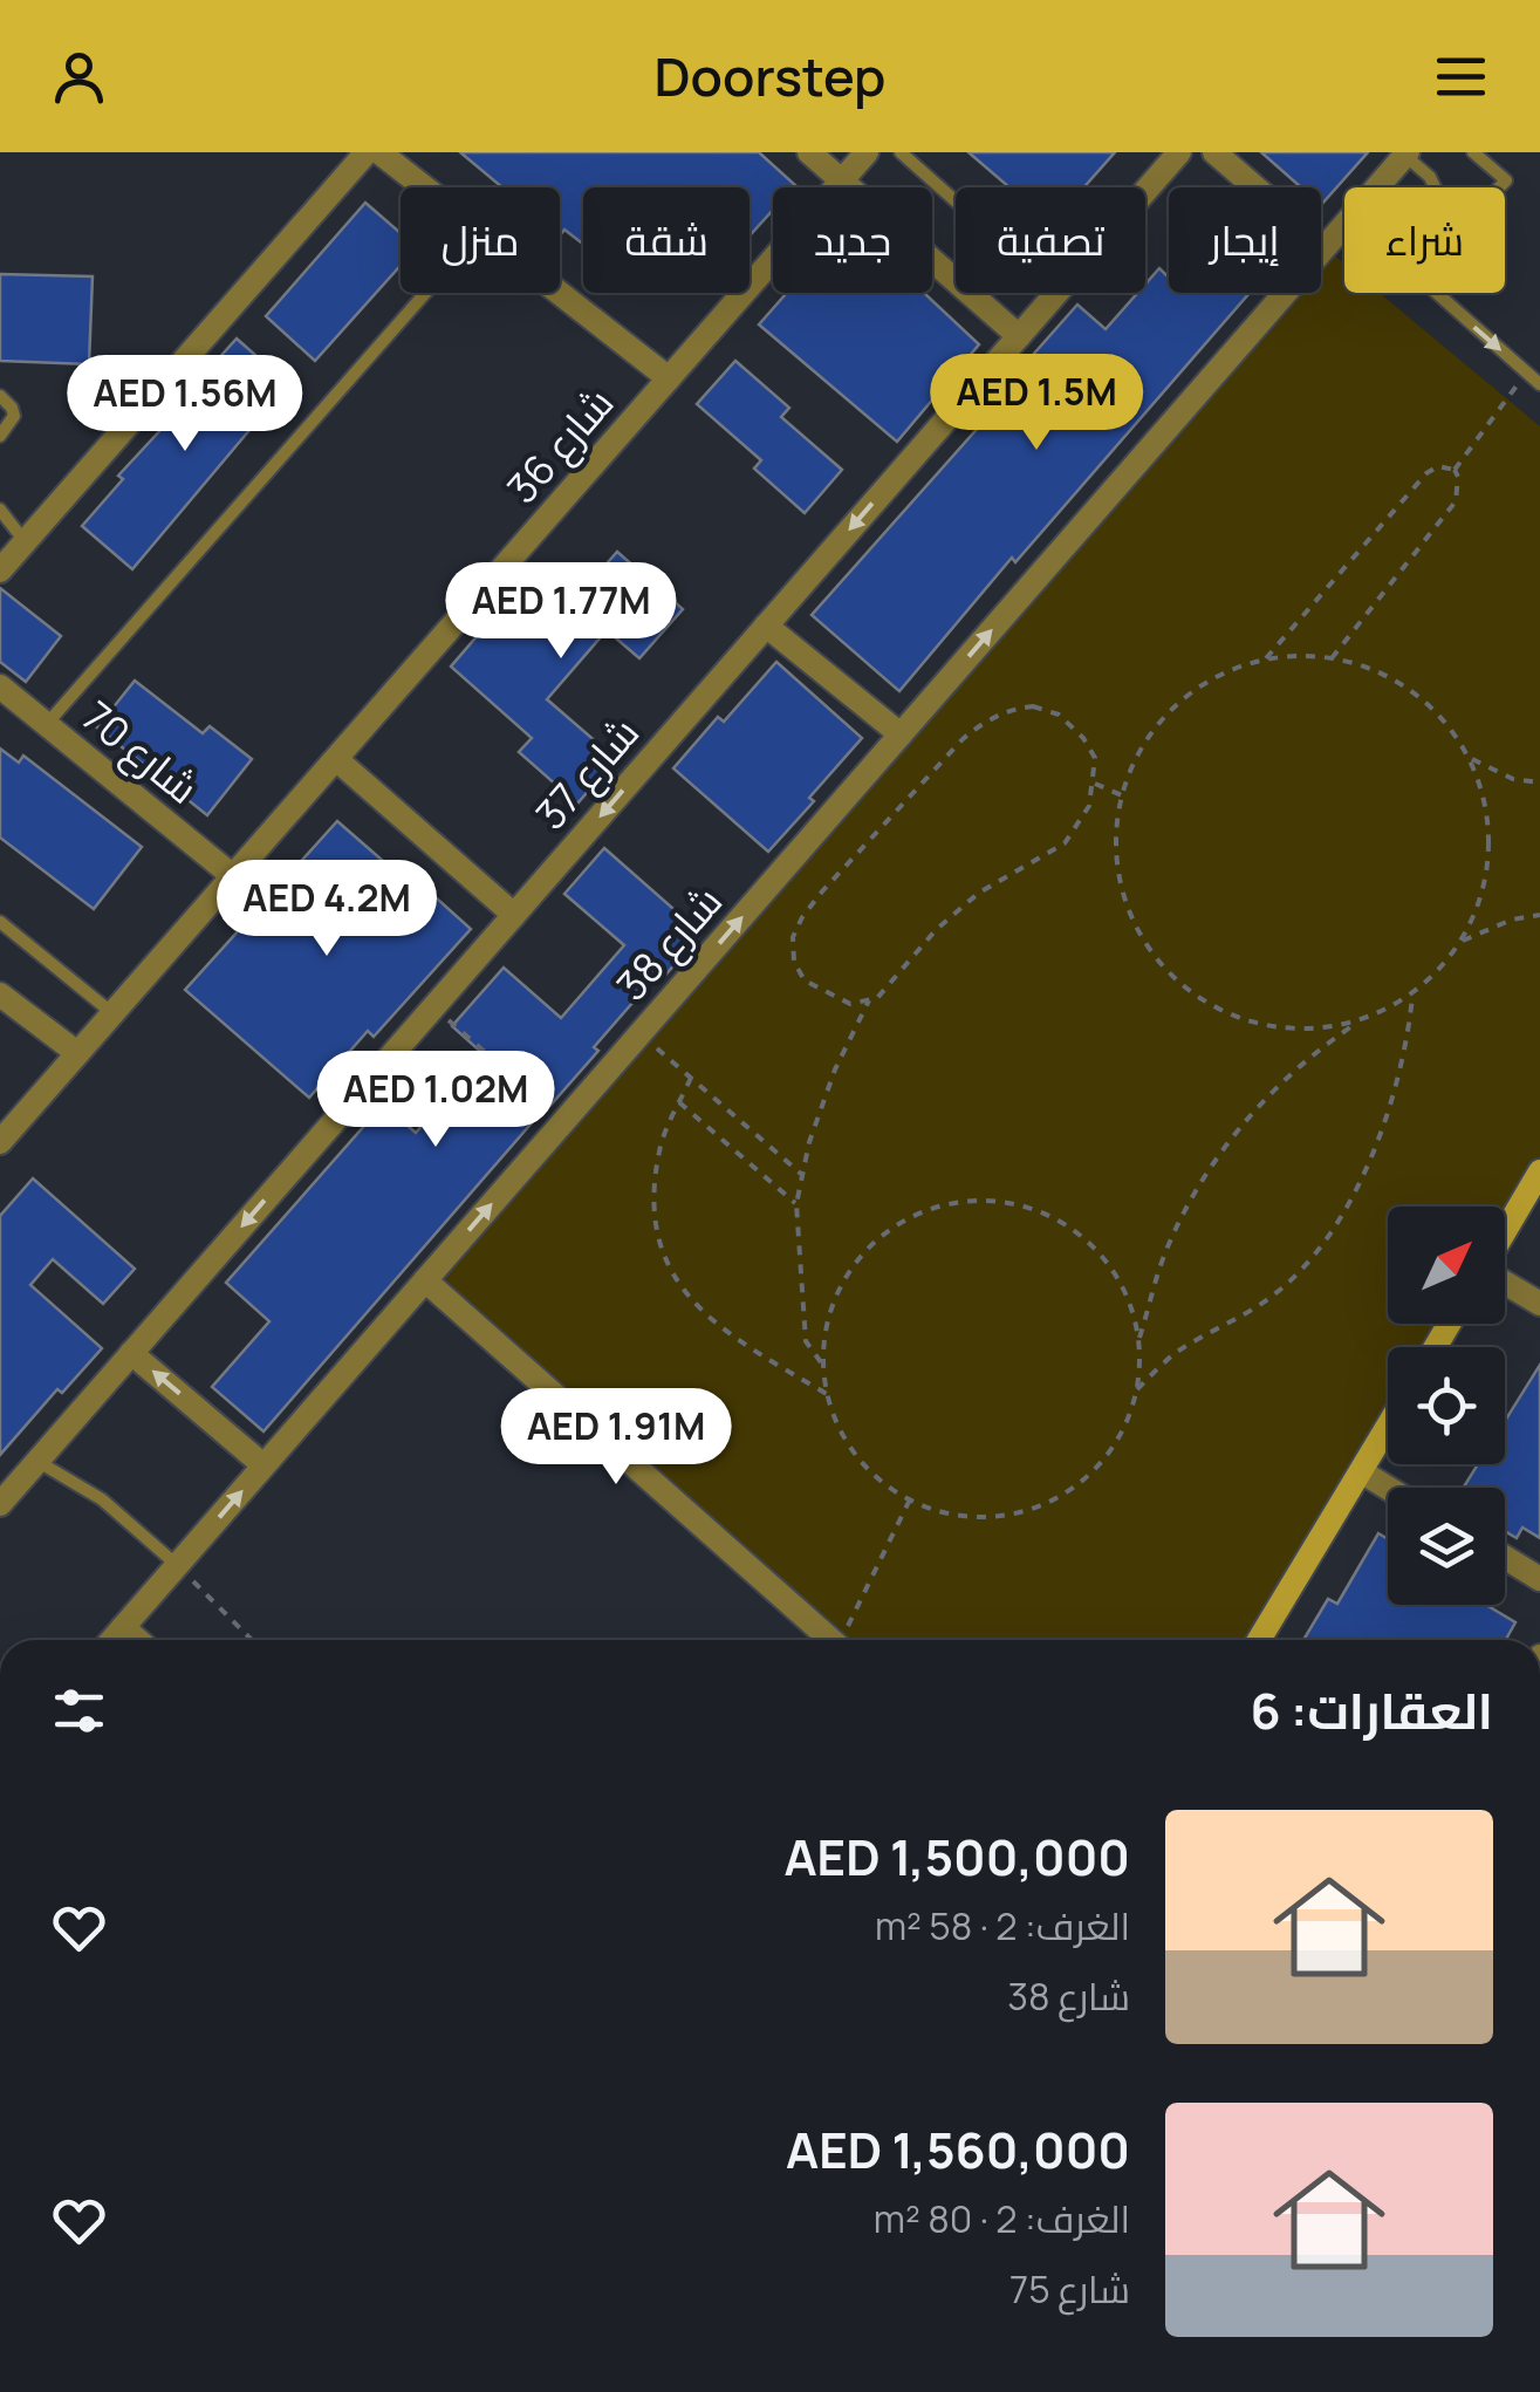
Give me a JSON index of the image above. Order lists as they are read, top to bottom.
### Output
{
  "streets": {
    "street": [
      "شارع 36",
      "شارع 70",
      "شارع 37",
      "شارع 38"
    ]
  },
  "crossings": [
    ["شارع 36", "شارع 70"]
  ],
  "one_way": ["شارع 37", "شارع 38"],
  "north": "top right",
  "page": {
    "header": "Doorstep",
    "chip": [
      "شراء",
      "إيجار",
      "تصفية",
      "جديد",
      "شقة",
      "منزل"
    ],
    "price": [
      "AED 1.5M",
      "AED 1.56M",
      "AED 1.77M",
      "AED 4.2M",
      "AED 1.02M",
      "AED 1.91M"
    ],
    "heading": "العقارات: 6",
    "list": [
      {
        "name": "AED 1,500,000",
        "note": "الغرف: 2 · 58 m² · شارع 38"
      },
      {
        "name": "AED 1,560,000",
        "note": "الغرف: 2 · 80 m² · شارع 75"
      }
    ]
  }
}
